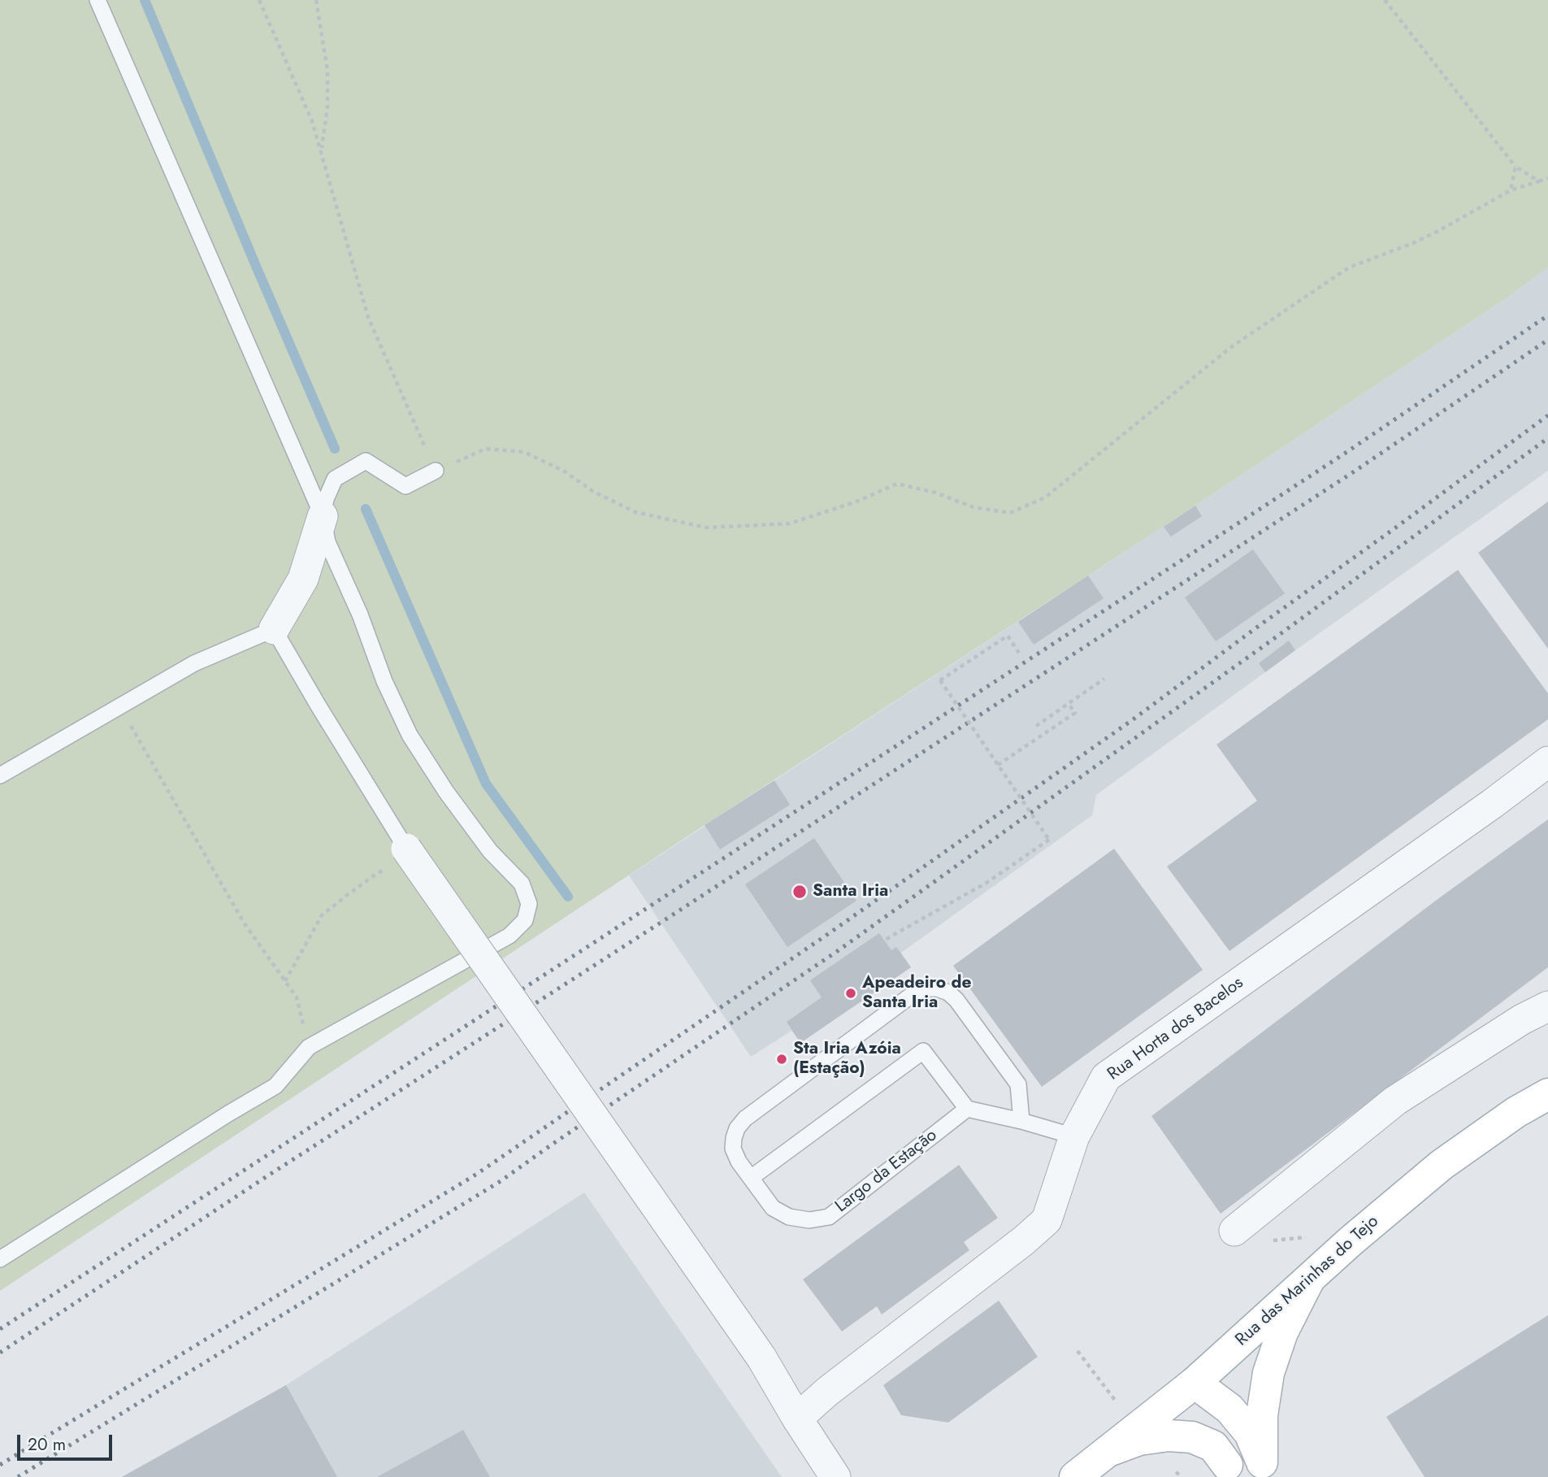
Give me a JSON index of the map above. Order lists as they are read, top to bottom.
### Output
{
  "streets": {
    "main road": ["Rua das Marinhas do Tejo"],
    "street": ["Rua Horta dos Bacelos"],
    "lane": ["Largo da Estação"]
  },
  "places": ["Santa Iria", "Apeadeiro de Santa Iria", "Sta Iria Azóia (Estação)"],
  "scale_bar": "20 m"
}
